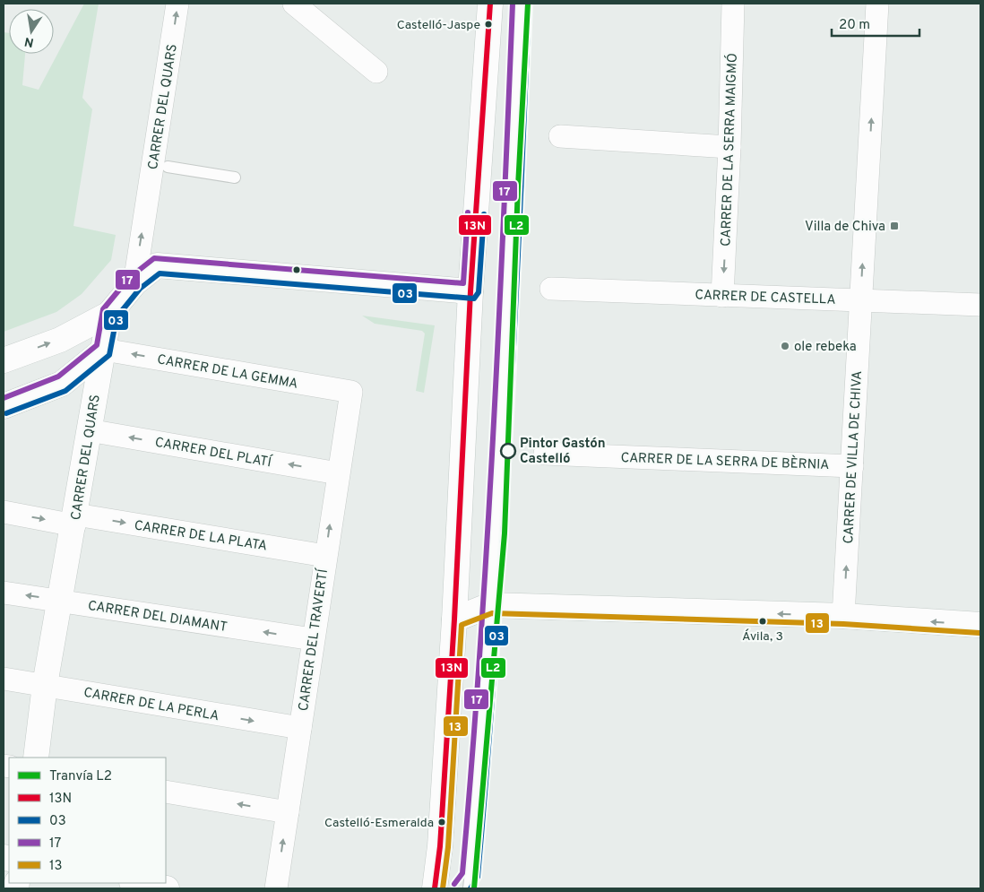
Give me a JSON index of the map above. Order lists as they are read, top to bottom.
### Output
{
  "streets": {
    "street": [
      "CARRER DEL QUARS",
      "CARRER DE LA SERRA MAIGMÓ",
      "CARRER DE CASTELLA",
      "CARRER DE LA GEMMA",
      "CARRER DEL PLATÍ",
      "CARRER DE VILLA DE CHIVA",
      "CARRER DE LA SERRA DE BÈRNIA",
      "CARRER DE LA PLATA",
      "CARRER DEL DIAMANT",
      "CARRER DEL TRAVERTÍ",
      "CARRER DE LA PERLA"
    ]
  },
  "crossings": [
    ["CARRER DEL QUARS", "CARRER DE LA GEMMA"],
    ["CARRER DEL QUARS", "CARRER DEL PLATÍ"],
    ["CARRER DEL QUARS", "CARRER DE LA PLATA"],
    ["CARRER DEL QUARS", "CARRER DEL DIAMANT"],
    ["CARRER DEL QUARS", "CARRER DE LA PERLA"],
    ["CARRER DE LA SERRA MAIGMÓ", "CARRER DE CASTELLA"],
    ["CARRER DE CASTELLA", "CARRER DE VILLA DE CHIVA"],
    ["CARRER DE LA GEMMA", "CARRER DEL TRAVERTÍ"],
    ["CARRER DEL PLATÍ", "CARRER DEL TRAVERTÍ"],
    ["CARRER DE VILLA DE CHIVA", "CARRER DE LA SERRA DE BÈRNIA"],
    ["CARRER DE LA PLATA", "CARRER DEL TRAVERTÍ"],
    ["CARRER DEL DIAMANT", "CARRER DEL TRAVERTÍ"],
    ["CARRER DEL TRAVERTÍ", "CARRER DE LA PERLA"]
  ],
  "one_way": [
    "CARRER DEL QUARS",
    "CARRER DE LA SERRA MAIGMÓ",
    "CARRER DE VILLA DE CHIVA",
    "CARRER DE LA PLATA"
  ],
  "places": {
    "other": [
      "Castelló-Jaspe",
      "ole rebeka",
      "Pintor Gastón Castelló",
      "Ávila, 3",
      "Castelló-Esmeralda"
    ],
    "transit": ["Villa de Chiva"]
  },
  "lines": [
    "tram line L2",
    "transit line 13N",
    "transit line 03",
    "transit line 17",
    "transit line 13"
  ],
  "legend": [
    "Tranvía L2",
    "13N",
    "03",
    "17",
    "13"
  ],
  "scale_bar": "20 m",
  "north": "bottom"
}
